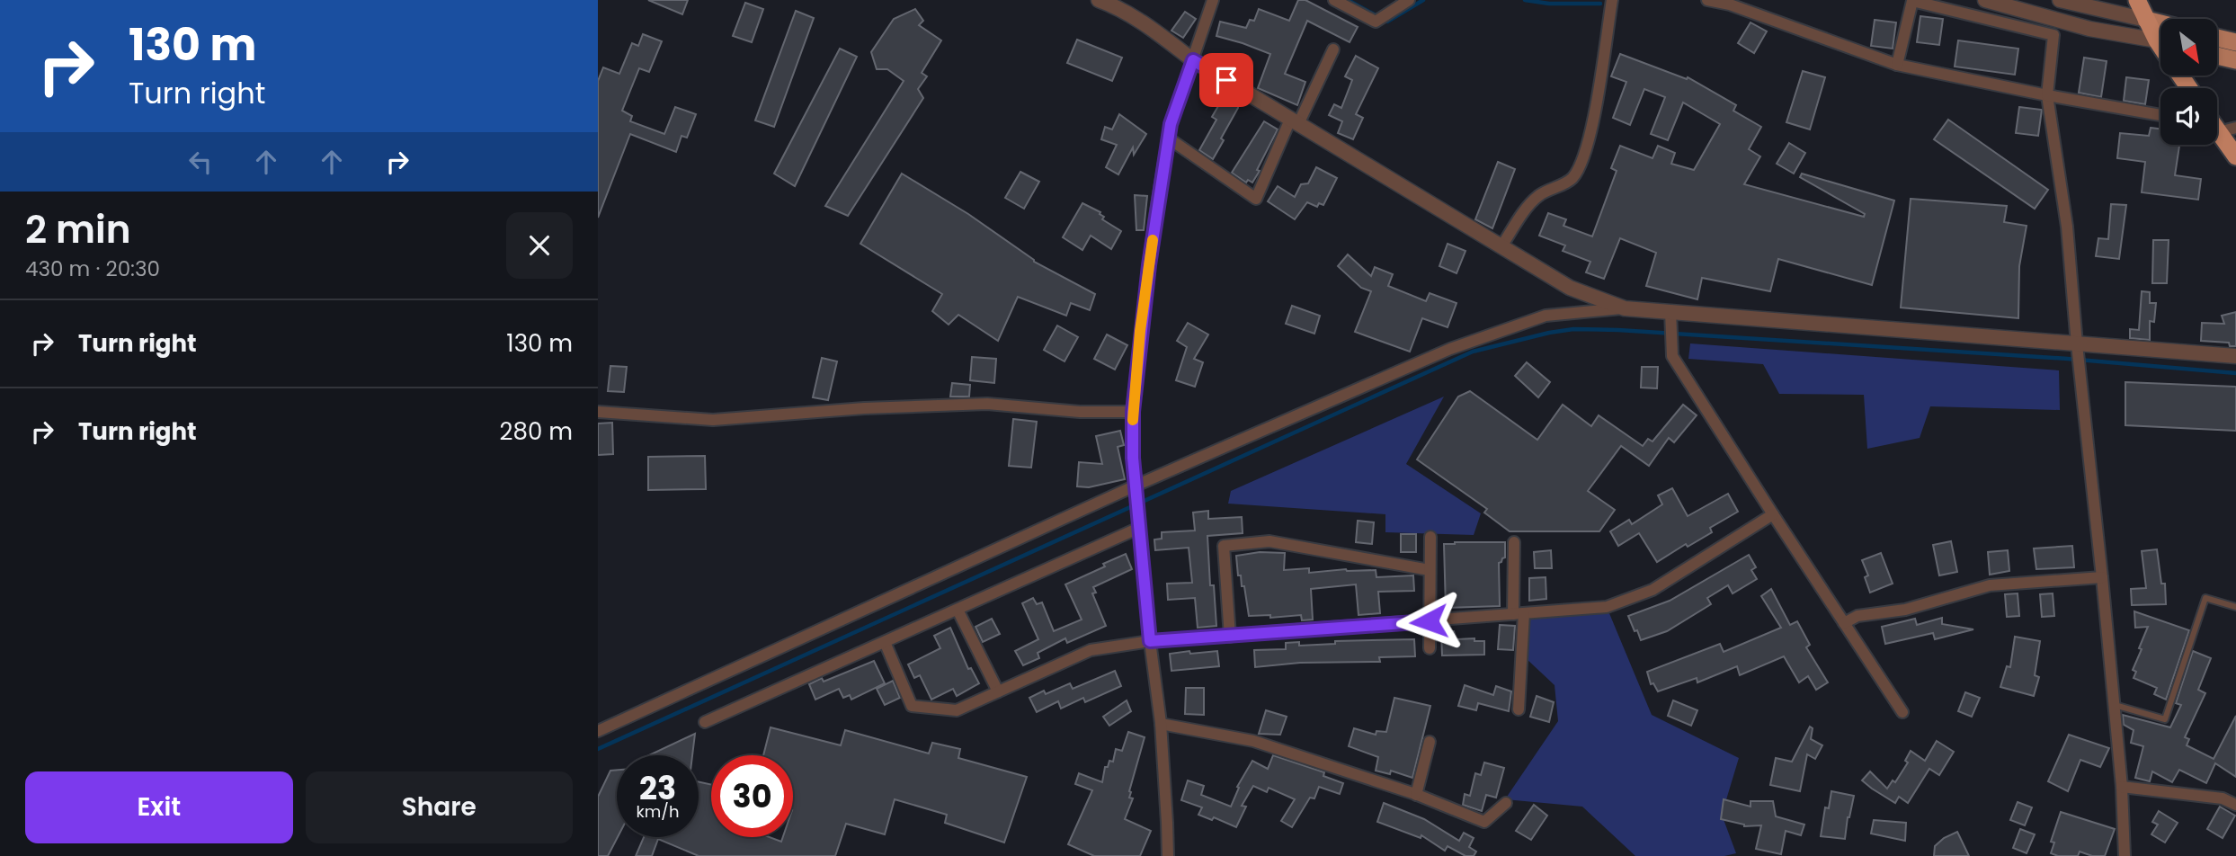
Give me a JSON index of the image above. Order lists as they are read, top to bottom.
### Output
{
  "north": "bottom right",
  "page": {
    "turn": ["130 m", "Turn right"],
    "heading": ["2 min", "430 m · 20:30"],
    "list": [
      {
        "name": "Turn right",
        "value": "130 m"
      },
      {
        "name": "Turn right",
        "value": "280 m"
      }
    ],
    "speed": "23 km/h",
    "limit": "30",
    "buttons": ["Exit", "Share"]
  }
}
